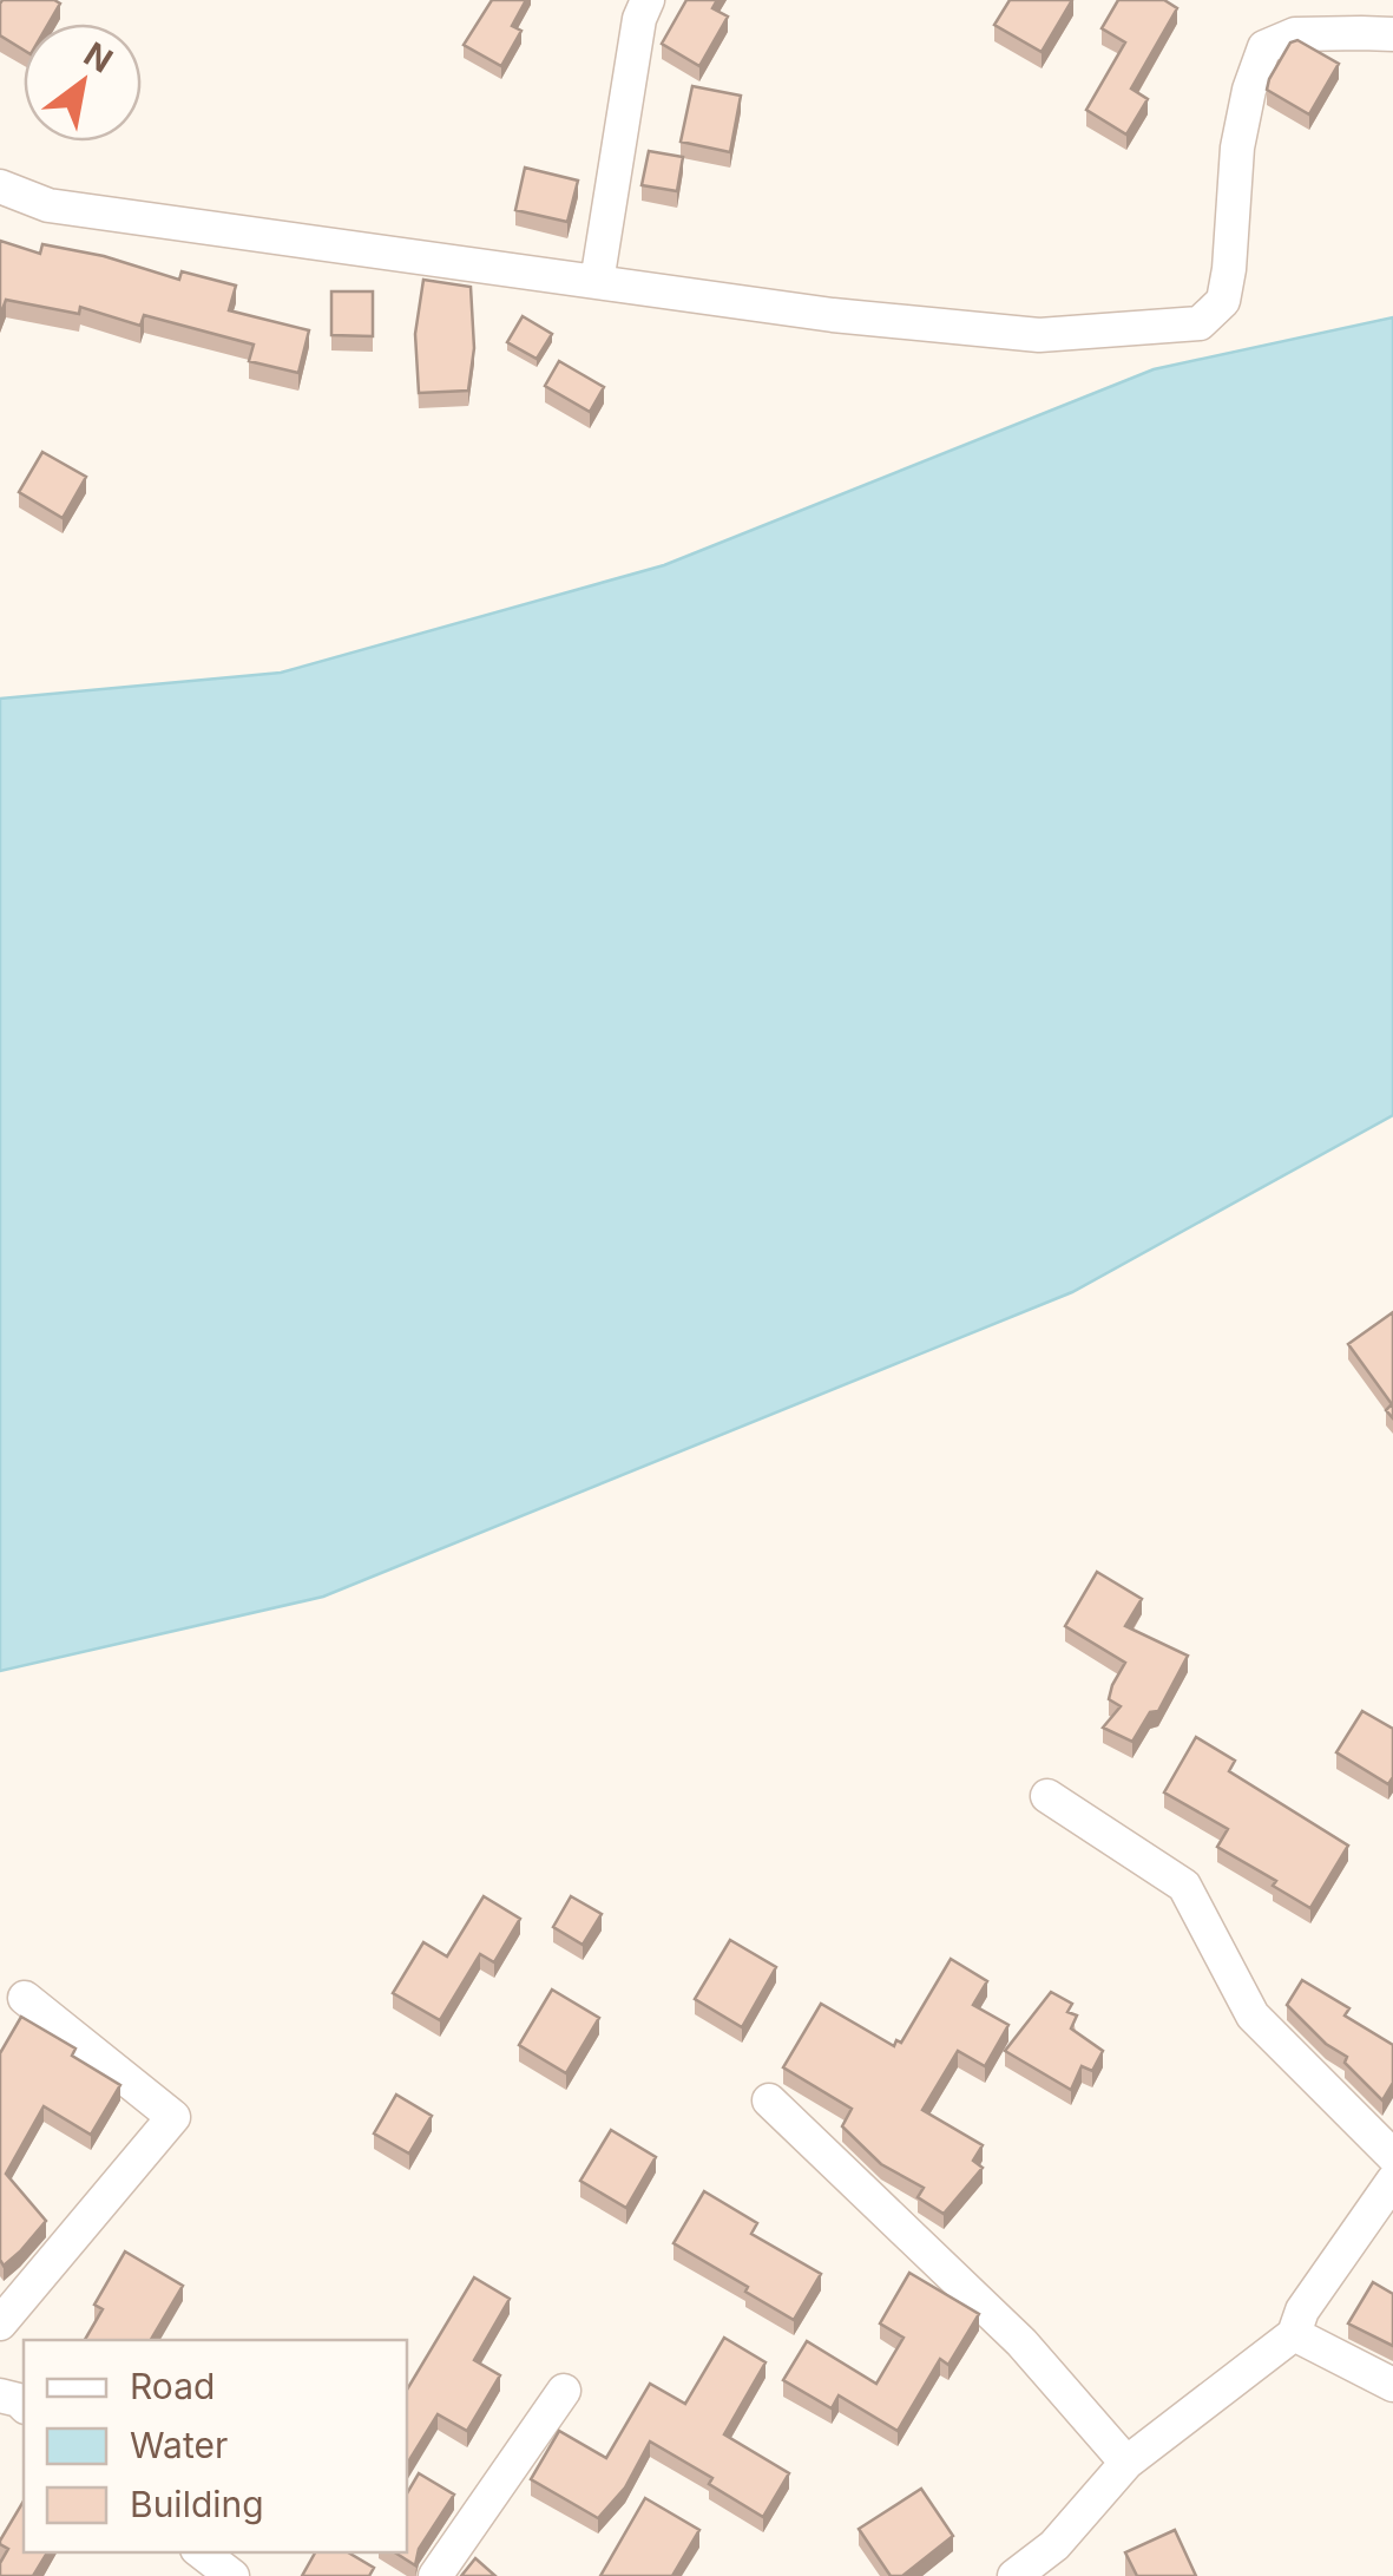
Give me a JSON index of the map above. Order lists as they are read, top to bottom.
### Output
{
  "legend": ["Road", "Water", "Building"],
  "north": "top right"
}
